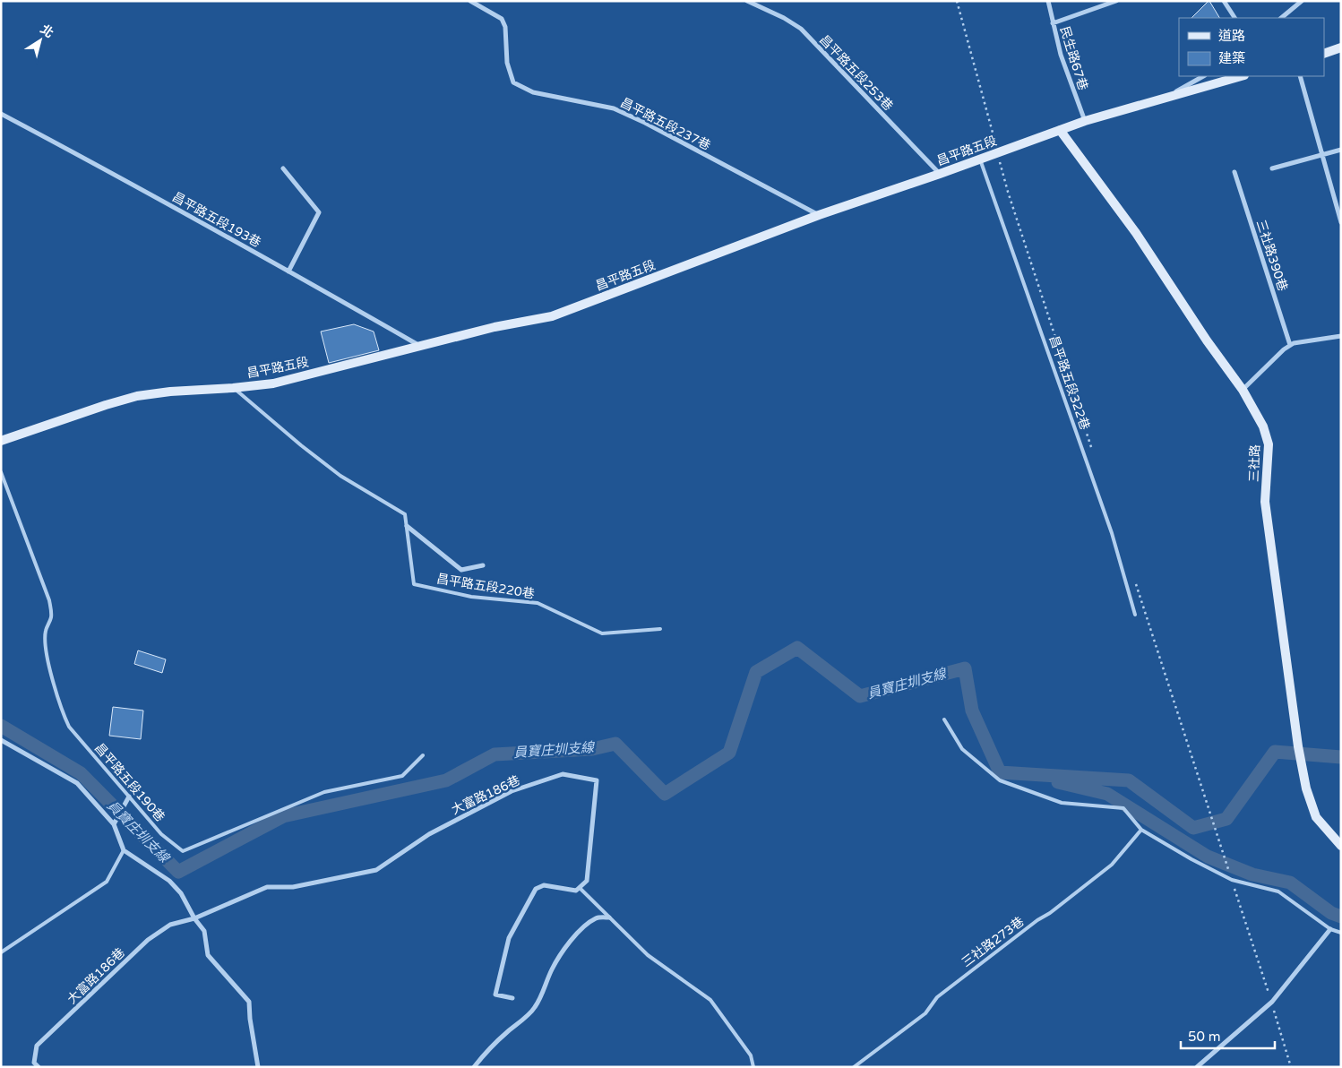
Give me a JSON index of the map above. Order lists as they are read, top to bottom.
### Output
{
  "streets": {
    "street": [
      "民生路67巷",
      "昌平路五段253巷",
      "昌平路五段237巷",
      "昌平路五段",
      "昌平路五段193巷",
      "三社路390巷",
      "三社路",
      "昌平路五段220巷",
      "大富路186巷"
    ],
    "lane": ["昌平路五段322巷", "昌平路五段190巷", "三社路273巷"]
  },
  "crossings": [
    ["民生路67巷", "昌平路五段"],
    ["昌平路五段253巷", "昌平路五段"],
    ["昌平路五段237巷", "昌平路五段"],
    ["昌平路五段", "昌平路五段193巷"],
    ["昌平路五段", "昌平路五段322巷"],
    ["昌平路五段", "三社路"],
    ["昌平路五段", "昌平路五段220巷"]
  ],
  "water": ["員寶庄圳支線"],
  "legend": ["道路", "建築"],
  "scale_bar": "50 m",
  "north": "top right"
}
